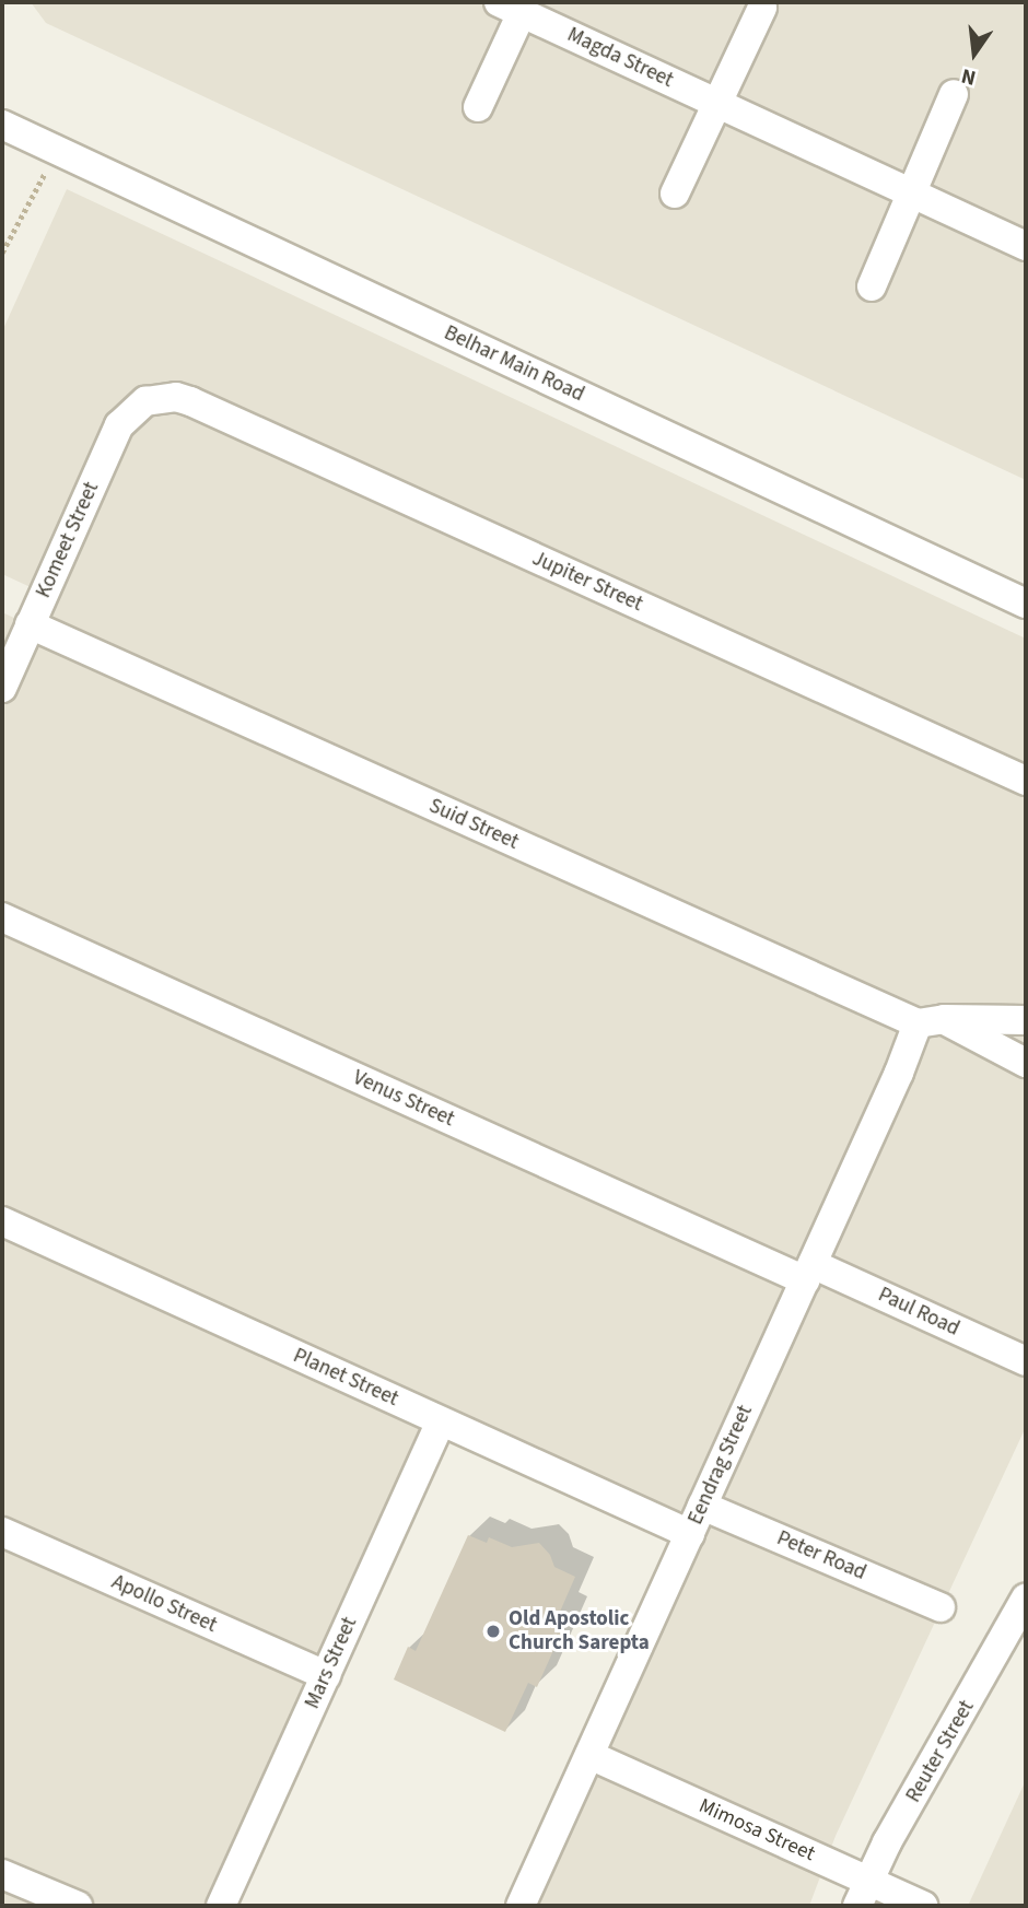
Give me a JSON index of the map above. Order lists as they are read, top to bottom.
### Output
{
  "streets": {
    "street": [
      "Magda Street",
      "Belhar Main Road",
      "Komeet Street",
      "Jupiter Street",
      "Suid Street",
      "Venus Street",
      "Paul Road",
      "Planet Street",
      "Eendrag Street",
      "Peter Road",
      "Apollo Street",
      "Mars Street",
      "Reuter Street",
      "Mimosa Street"
    ]
  },
  "crossings": [
    ["Komeet Street", "Jupiter Street"],
    ["Komeet Street", "Suid Street"],
    ["Suid Street", "Eendrag Street"],
    ["Venus Street", "Paul Road"],
    ["Venus Street", "Eendrag Street"],
    ["Paul Road", "Eendrag Street"],
    ["Planet Street", "Eendrag Street"],
    ["Planet Street", "Mars Street"],
    ["Eendrag Street", "Peter Road"],
    ["Eendrag Street", "Mimosa Street"],
    ["Apollo Street", "Mars Street"],
    ["Reuter Street", "Mimosa Street"]
  ],
  "places": ["Old Apostolic Church Sarepta"],
  "north": "bottom"
}
